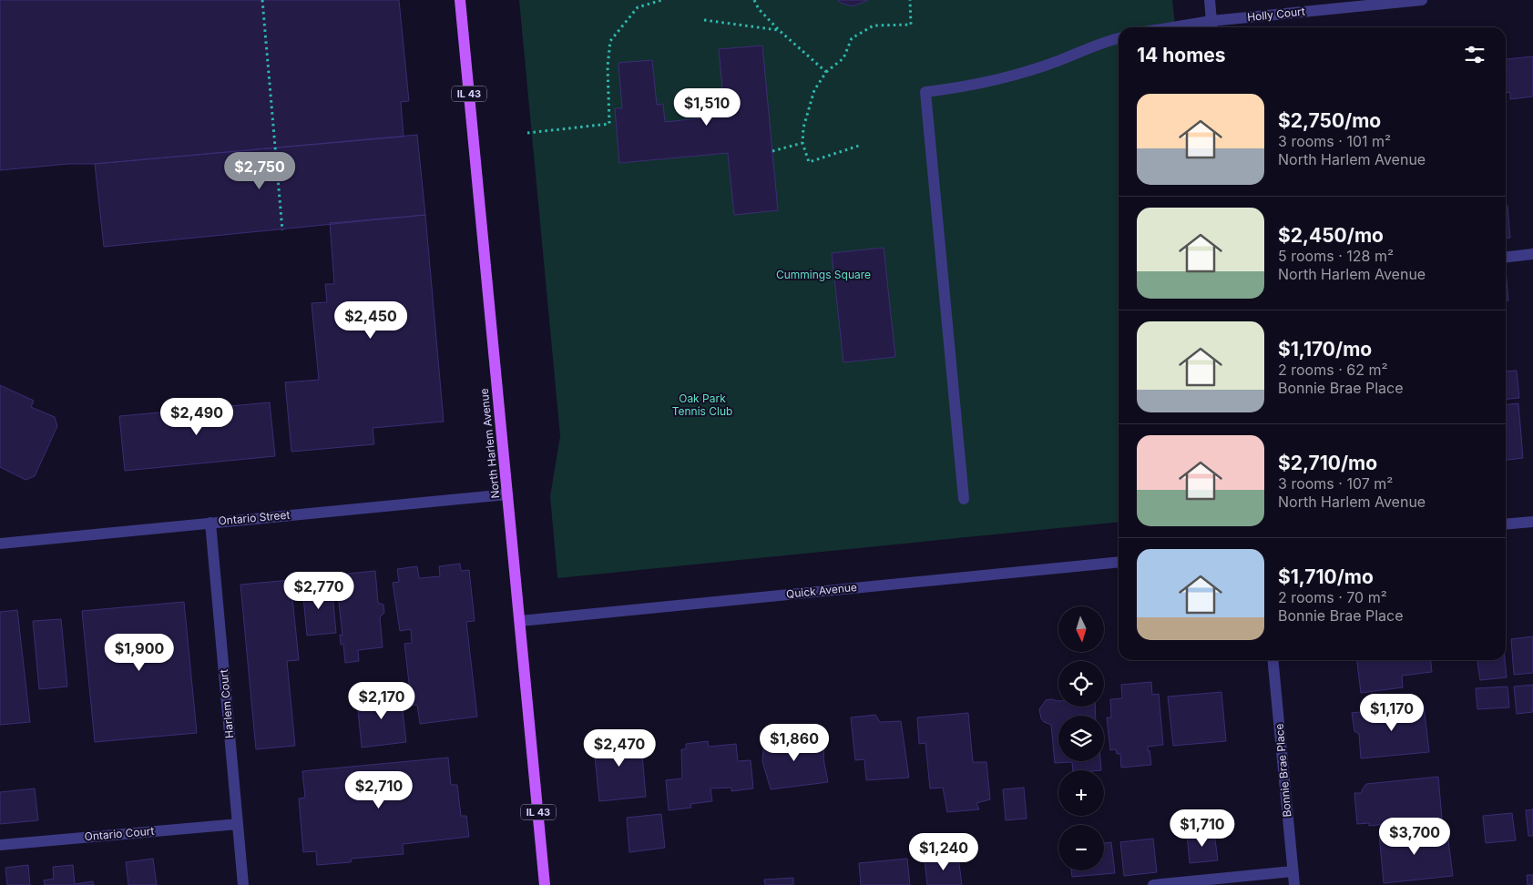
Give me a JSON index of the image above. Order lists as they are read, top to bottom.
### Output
{
  "streets": {
    "main road": ["IL 43", "North Harlem Avenue"],
    "street": [
      "Holly Court",
      "Ontario Street",
      "Quick Avenue",
      "Harlem Court",
      "Bonnie Brae Place",
      "Ontario Court"
    ]
  },
  "crossings": [
    ["North Harlem Avenue", "Ontario Street"],
    ["North Harlem Avenue", "Quick Avenue"],
    ["Ontario Street", "Harlem Court"],
    ["Harlem Court", "Ontario Court"]
  ],
  "parks": ["Cummings Square", "Oak Park Tennis Club"],
  "north": "bottom",
  "page": {
    "heading": "14 homes",
    "list": [
      {
        "name": "$2,750/mo",
        "note": "3 rooms · 101 m² · North Harlem Avenue"
      },
      {
        "name": "$2,450/mo",
        "note": "5 rooms · 128 m² · North Harlem Avenue"
      },
      {
        "name": "$1,170/mo",
        "note": "2 rooms · 62 m² · Bonnie Brae Place"
      },
      {
        "name": "$2,710/mo",
        "note": "3 rooms · 107 m² · North Harlem Avenue"
      },
      {
        "name": "$1,710/mo",
        "note": "2 rooms · 70 m² · Bonnie Brae Place"
      }
    ],
    "price": [
      "$1,510",
      "$2,750",
      "$2,450",
      "$2,490",
      "$2,770",
      "$1,900",
      "$2,170",
      "$1,170",
      "$1,860",
      "$2,470",
      "$2,710",
      "$1,710",
      "$3,700",
      "$1,240"
    ],
    "map_buttons": ["+", "−"]
  }
}
